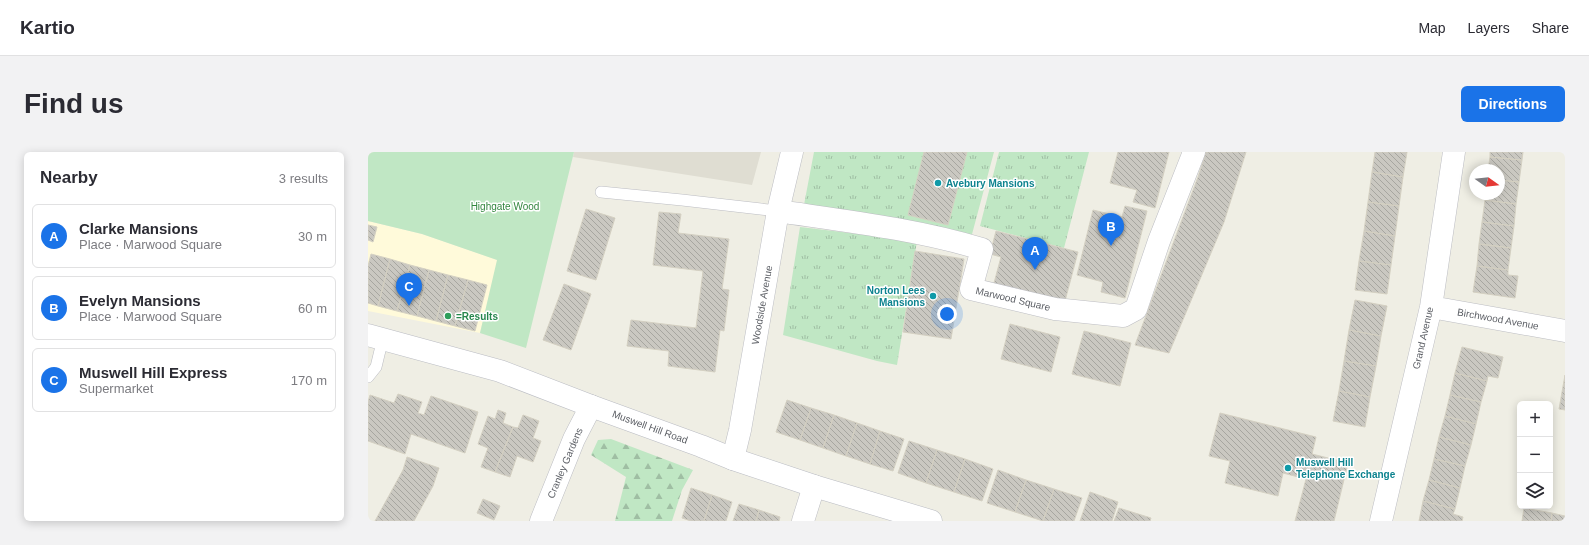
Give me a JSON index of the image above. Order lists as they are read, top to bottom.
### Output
{
  "streets": {
    "street": [
      "Marwood Square",
      "Woodside Avenue",
      "Birchwood Avenue",
      "Grand Avenue",
      "Muswell Hill Road",
      "Cranley Gardens"
    ]
  },
  "crossings": [
    ["Marwood Square", "Woodside Avenue"],
    ["Woodside Avenue", "Muswell Hill Road"],
    ["Birchwood Avenue", "Grand Avenue"],
    ["Muswell Hill Road", "Cranley Gardens"]
  ],
  "parks": ["Highgate Wood"],
  "places": [
    "Avebury Mansions",
    "Norton Lees Mansions",
    "=Results",
    "Muswell Hill Telephone Exchange"
  ],
  "north": "right",
  "page": {
    "header": "Kartio",
    "nav": ["Map", "Layers", "Share"],
    "buttons": "Directions",
    "title": "Find us",
    "heading": ["Nearby", "3 results"],
    "list": [
      {
        "mark": "A",
        "name": "Clarke Mansions",
        "note": "Place · Marwood Square",
        "value": "30 m"
      },
      {
        "mark": "B",
        "name": "Evelyn Mansions",
        "note": "Place · Marwood Square",
        "value": "60 m"
      },
      {
        "mark": "C",
        "name": "Muswell Hill Express",
        "note": "Supermarket",
        "value": "170 m"
      }
    ],
    "pins": ["B", "A", "C"],
    "map_buttons": ["+", "−"]
  }
}
